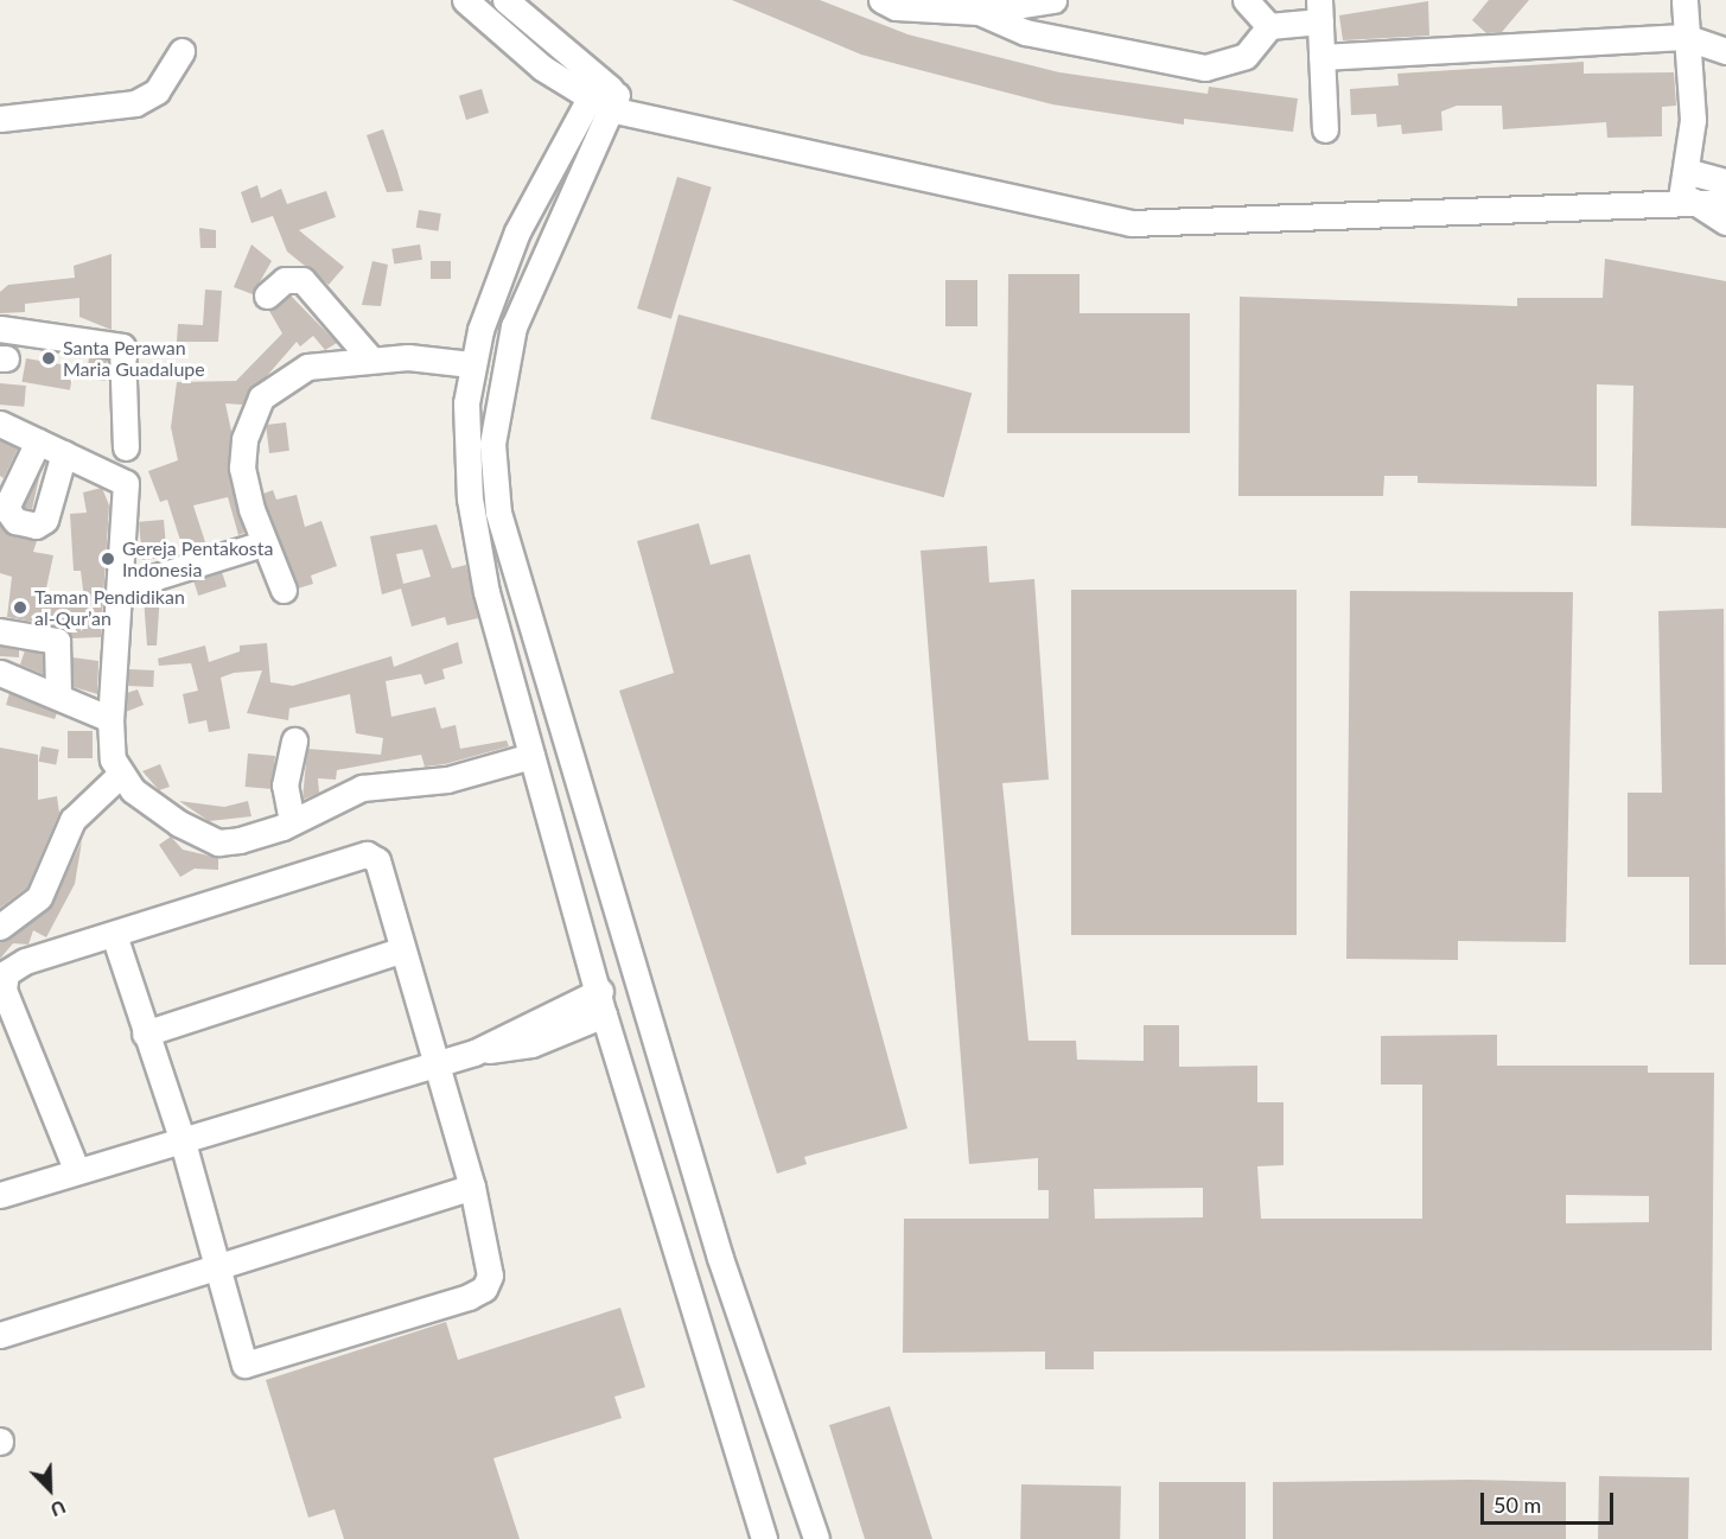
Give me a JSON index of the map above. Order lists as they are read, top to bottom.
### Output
{
  "places": ["Santa Perawan Maria Guadalupe", "Gereja Pentakosta Indonesia", "Taman Pendidikan al-Qur’an"],
  "scale_bar": "50 m",
  "north": "bottom right"
}
